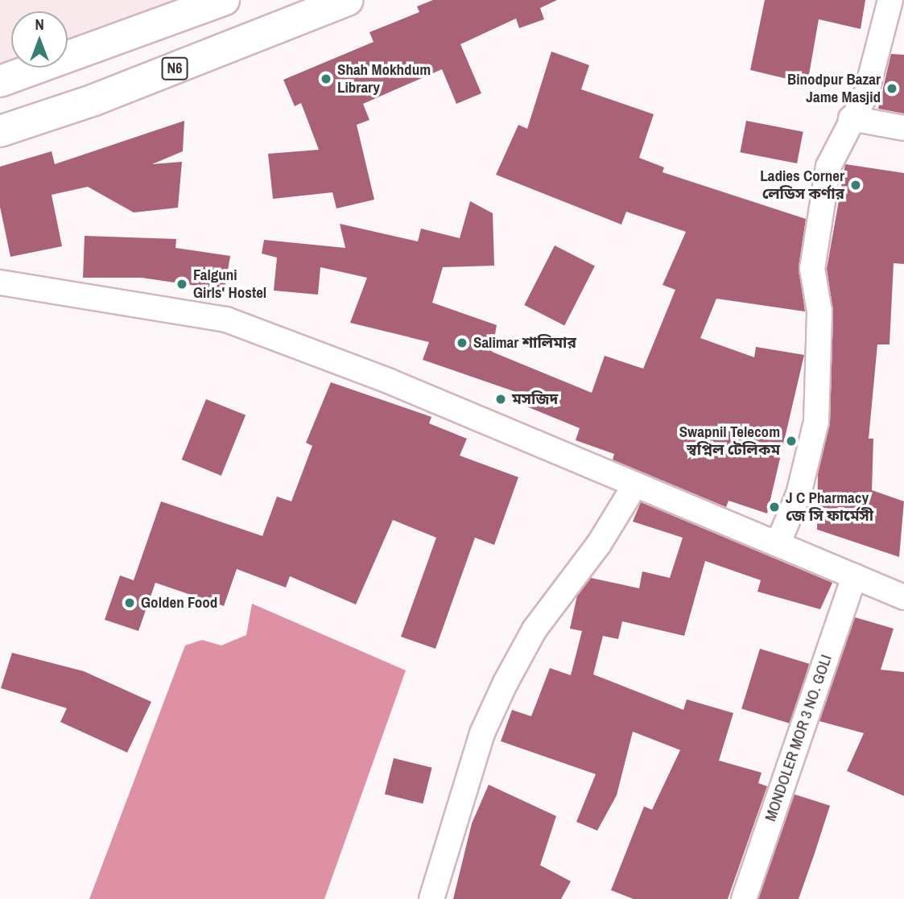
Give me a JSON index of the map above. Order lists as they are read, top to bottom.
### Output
{
  "streets": {
    "highway": ["N6"],
    "street": ["MONDOLER MOR 3 NO. GOLI"]
  },
  "places": [
    "Shah Mokhdum Library",
    "Binodpur Bazar Jame Masjid",
    "Ladies Corner লেডিস কর্ণার",
    "Falguni Girls' Hostel",
    "Salimar শালিমার",
    "মসজিদ",
    "Swapnil Telecom স্বপ্নিল টেলিকম",
    "J C Pharmacy জে সি ফার্মেসী",
    "Golden Food"
  ],
  "north": "top"
}
